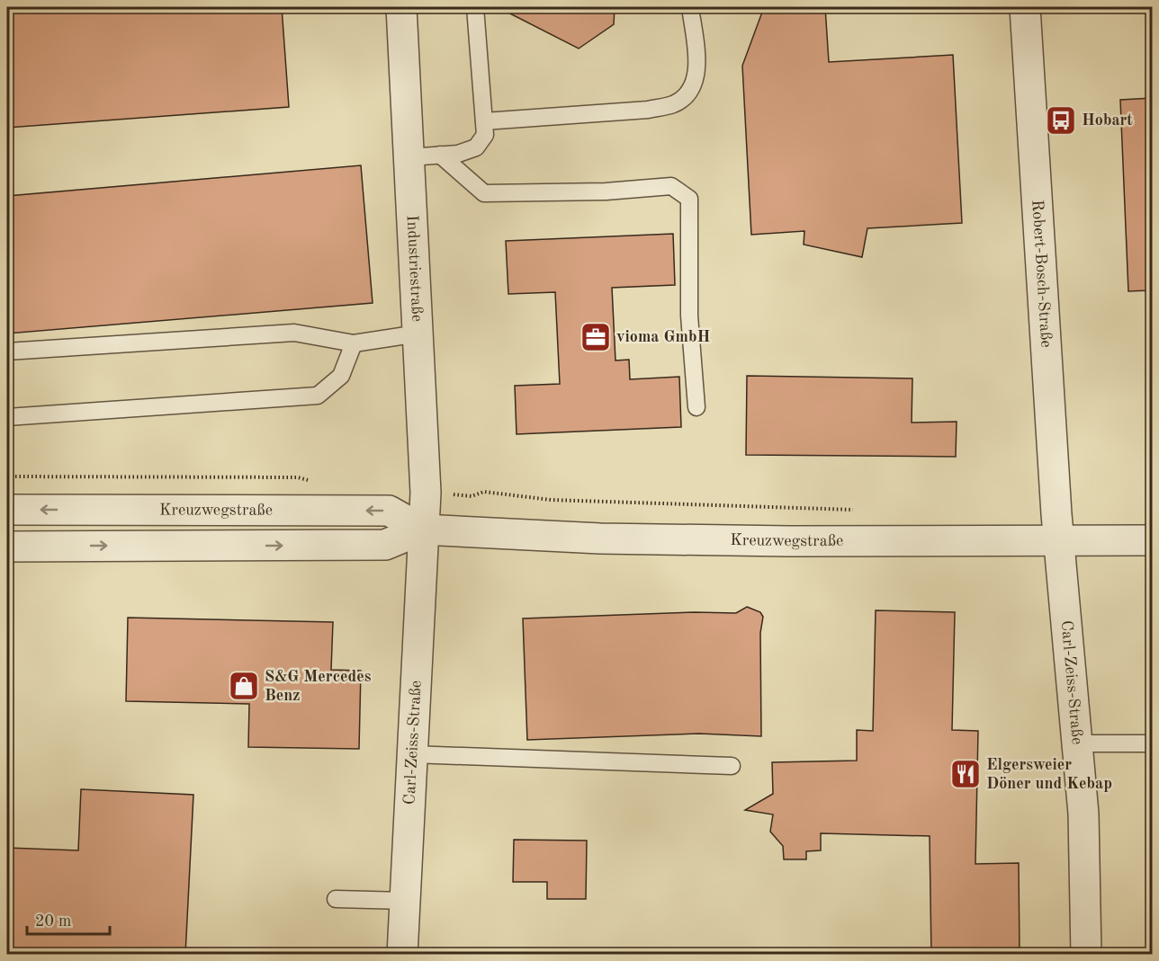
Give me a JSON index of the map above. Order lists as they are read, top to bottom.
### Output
{
  "streets": {
    "street": [
      "Industriestraße",
      "Robert-Bosch-Straße",
      "Kreuzwegstraße",
      "Carl-Zeiss-Straße"
    ]
  },
  "crossings": [
    ["Industriestraße", "Kreuzwegstraße"],
    ["Industriestraße", "Carl-Zeiss-Straße"],
    ["Robert-Bosch-Straße", "Kreuzwegstraße"],
    ["Robert-Bosch-Straße", "Carl-Zeiss-Straße"],
    ["Kreuzwegstraße", "Carl-Zeiss-Straße"]
  ],
  "places": {
    "bus stop": ["Hobart"],
    "office": ["vioma GmbH"],
    "shop": ["S&G Mercedes Benz"],
    "restaurant": ["Elgersweier Döner und Kebap"]
  },
  "scale_bar": "20 m"
}
